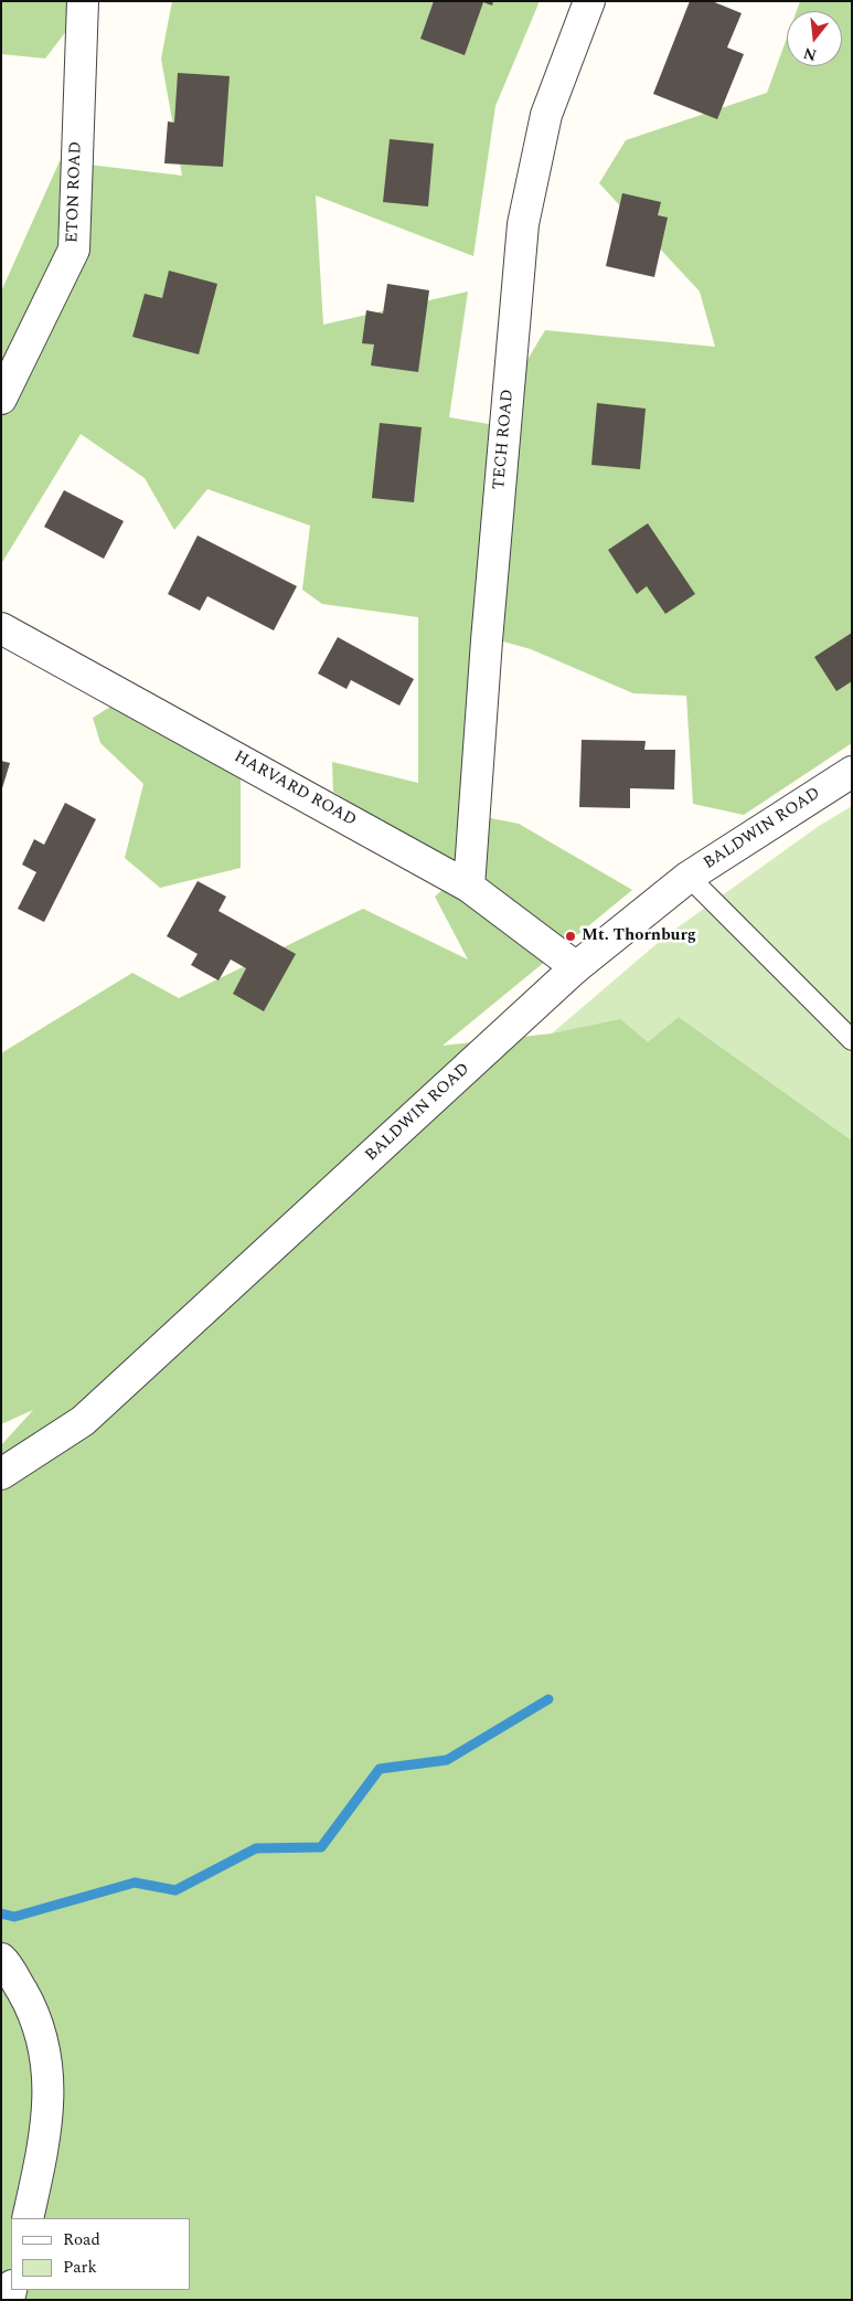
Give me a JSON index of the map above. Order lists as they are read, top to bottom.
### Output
{
  "streets": {
    "street": [
      "ETON ROAD",
      "TECH ROAD",
      "HARVARD ROAD",
      "BALDWIN ROAD"
    ]
  },
  "crossings": [
    ["TECH ROAD", "HARVARD ROAD"],
    ["HARVARD ROAD", "BALDWIN ROAD"]
  ],
  "places": ["Mt. Thornburg"],
  "legend": ["Road", "Park"],
  "north": "bottom"
}
